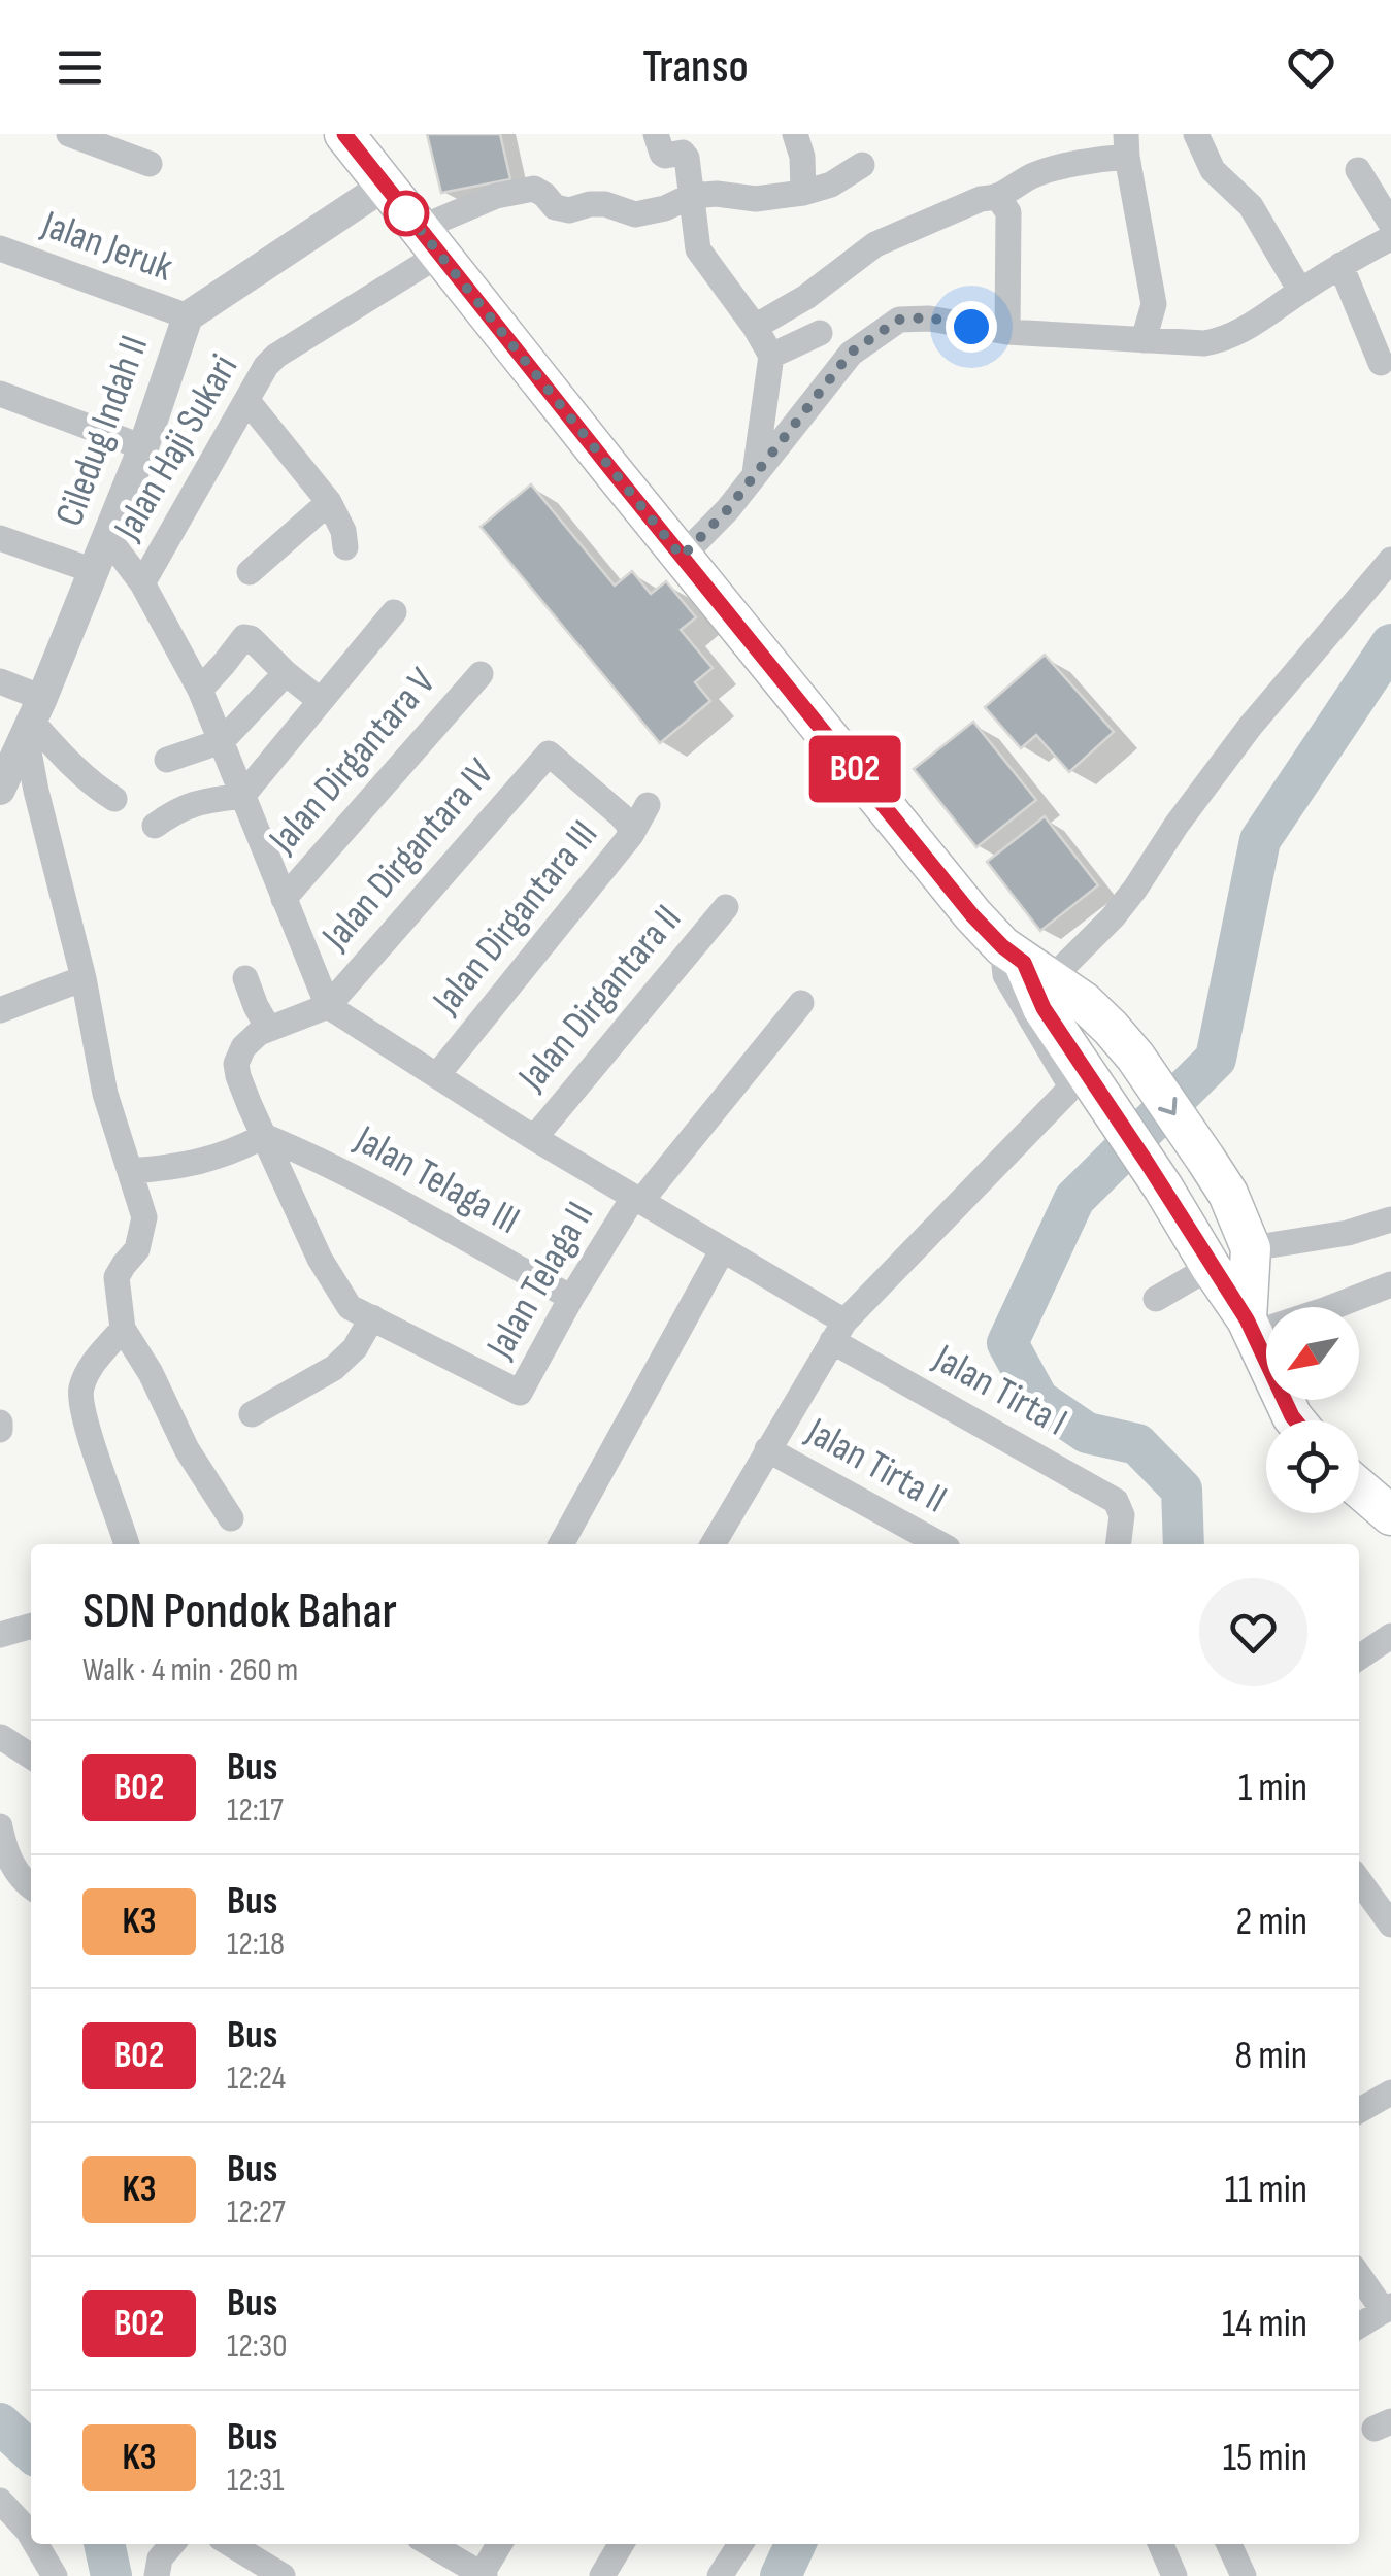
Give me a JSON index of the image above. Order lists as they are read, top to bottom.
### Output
{
  "streets": {
    "street": [
      "Jalan Jeruk",
      "Ciledug Indah II",
      "Jalan Haji Sukari",
      "Jalan Dirgantara V",
      "Jalan Dirgantara IV",
      "Jalan Dirgantara III",
      "Jalan Dirgantara II",
      "Jalan Telaga III",
      "Jalan Telaga II",
      "Jalan Tirta I",
      "Jalan Tirta II"
    ]
  },
  "crossings": [
    ["Jalan Jeruk", "Ciledug Indah II"],
    ["Jalan Dirgantara IV", "Jalan Dirgantara III"],
    ["Jalan Dirgantara IV", "Jalan Tirta I"],
    ["Jalan Dirgantara III", "Jalan Tirta I"],
    ["Jalan Dirgantara II", "Jalan Tirta I"],
    ["Jalan Telaga III", "Jalan Telaga II"],
    ["Jalan Telaga II", "Jalan Tirta I"]
  ],
  "lines": ["bus line B02"],
  "north": "bottom left",
  "page": {
    "header": "Transo",
    "on_map": "B02",
    "heading": ["SDN Pondok Bahar", "Walk · 4 min · 260 m"],
    "list": [
      {
        "mark": "B02",
        "name": "Bus",
        "note": "12:17",
        "value": "1 min"
      },
      {
        "mark": "K3",
        "name": "Bus",
        "note": "12:18",
        "value": "2 min"
      },
      {
        "mark": "B02",
        "name": "Bus",
        "note": "12:24",
        "value": "8 min"
      },
      {
        "mark": "K3",
        "name": "Bus",
        "note": "12:27",
        "value": "11 min"
      },
      {
        "mark": "B02",
        "name": "Bus",
        "note": "12:30",
        "value": "14 min"
      },
      {
        "mark": "K3",
        "name": "Bus",
        "note": "12:31",
        "value": "15 min"
      }
    ]
  }
}
